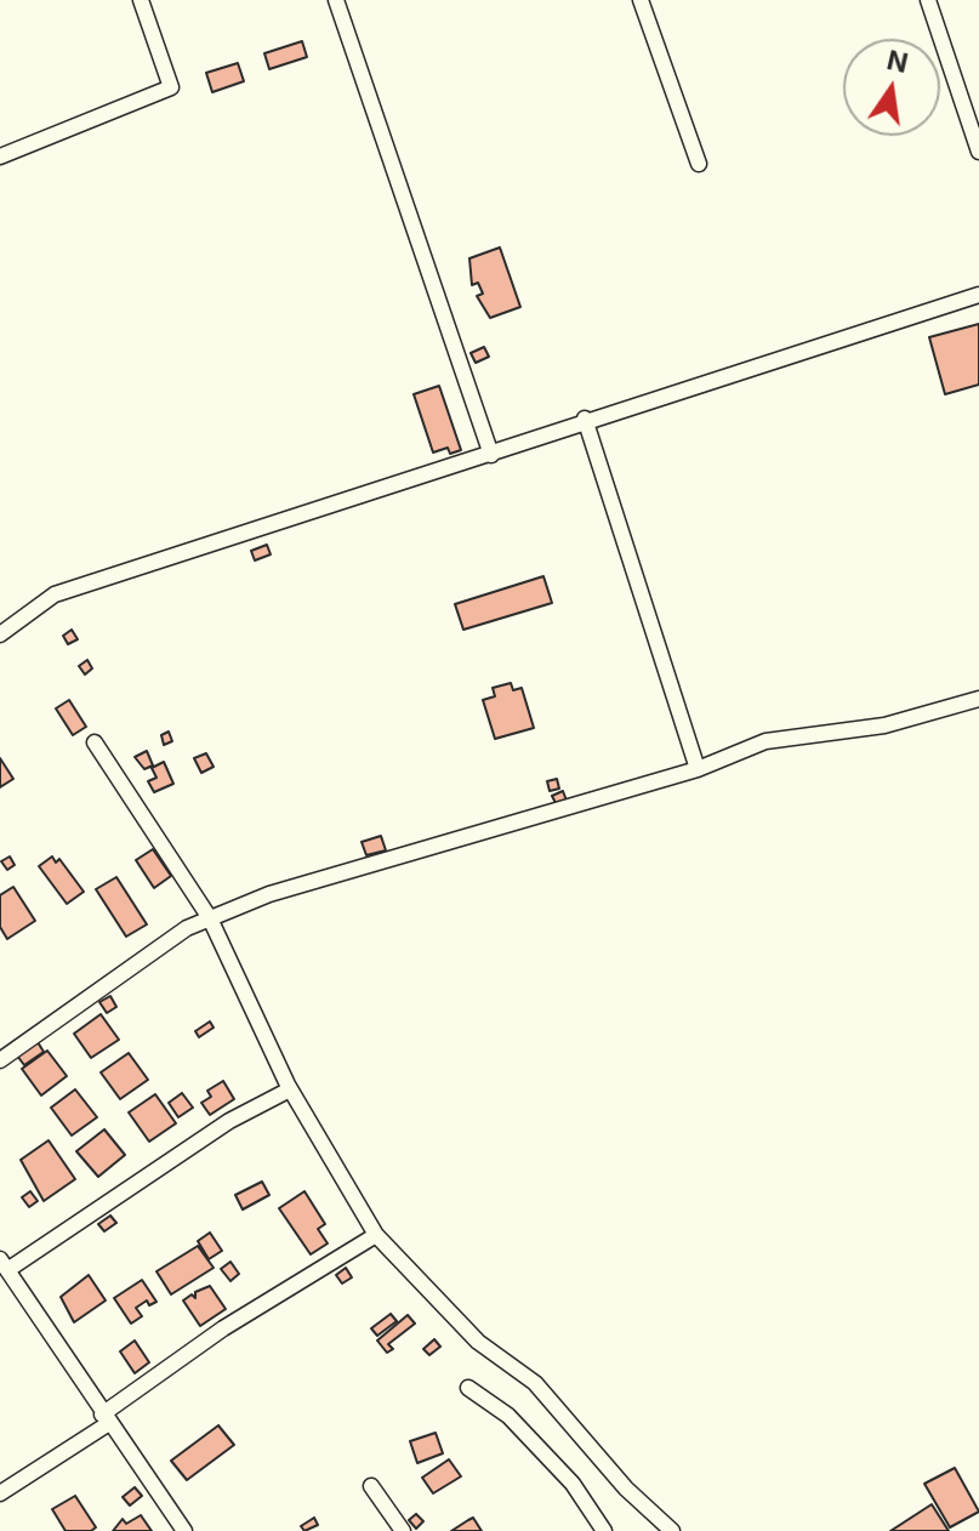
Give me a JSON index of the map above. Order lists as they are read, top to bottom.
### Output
{
  "north": "top"
}
